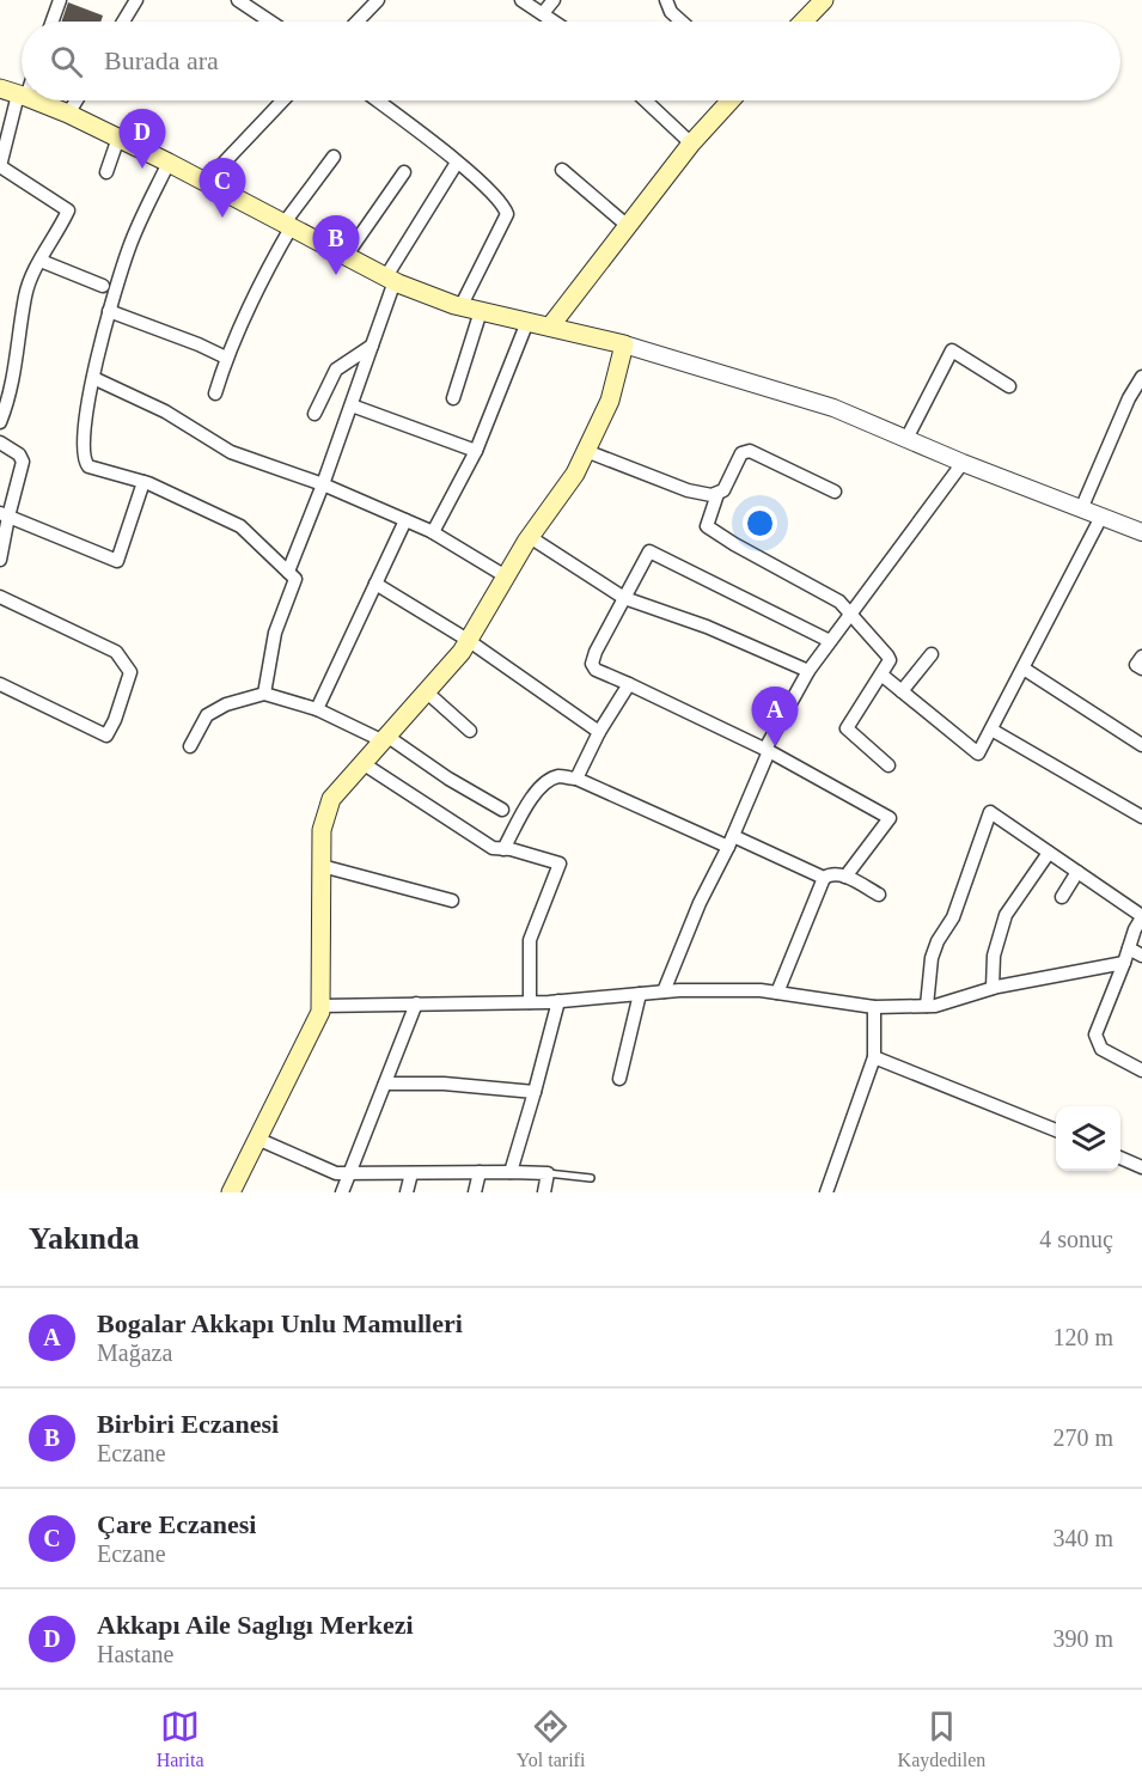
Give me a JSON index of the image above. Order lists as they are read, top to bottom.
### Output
{
  "page": {
    "search": "Burada ara",
    "pins": [
      "D",
      "C",
      "B",
      "A"
    ],
    "heading": ["Yakında", "4 sonuç"],
    "list": [
      {
        "mark": "A",
        "name": "Bogalar Akkapı Unlu Mamulleri",
        "note": "Mağaza",
        "value": "120 m"
      },
      {
        "mark": "B",
        "name": "Birbiri Eczanesi",
        "note": "Eczane",
        "value": "270 m"
      },
      {
        "mark": "C",
        "name": "Çare Eczanesi",
        "note": "Eczane",
        "value": "340 m"
      },
      {
        "mark": "D",
        "name": "Akkapı Aile Saglıgı Merkezi",
        "note": "Hastane",
        "value": "390 m"
      }
    ],
    "nav": ["Harita", "Yol tarifi", "Kaydedilen"]
  }
}
